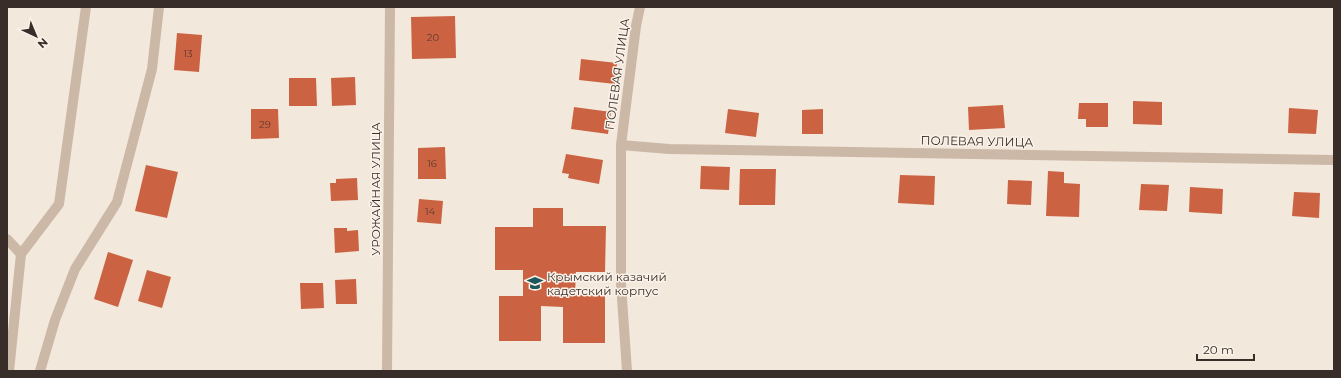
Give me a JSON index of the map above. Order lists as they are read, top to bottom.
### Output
{
  "streets": {
    "street": ["ПОЛЕВАЯ УЛИЦА", "УРОЖАЙНАЯ УЛИЦА"]
  },
  "places": {
    "school or university": ["Крымский казачий кадетский корпус"]
  },
  "house_numbers": [
    "20",
    "13",
    "29",
    "16",
    "14"
  ],
  "scale_bar": "20 m",
  "north": "bottom right"
}
